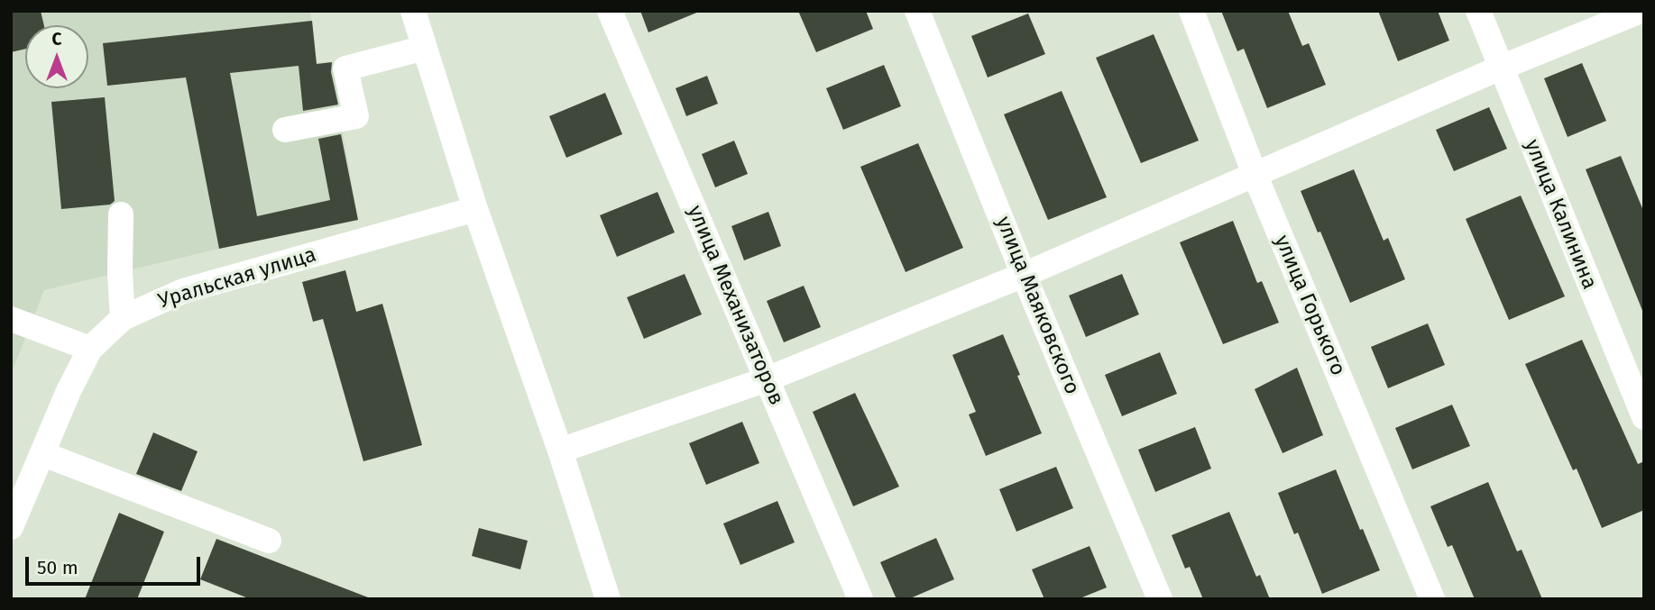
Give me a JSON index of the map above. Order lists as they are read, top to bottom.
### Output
{
  "streets": {
    "street": [
      "улица Калинина",
      "Уральская улица",
      "улица Механизаторов",
      "улица Маяковского",
      "улица Горького"
    ]
  },
  "scale_bar": "50 m",
  "north": "top"
}
